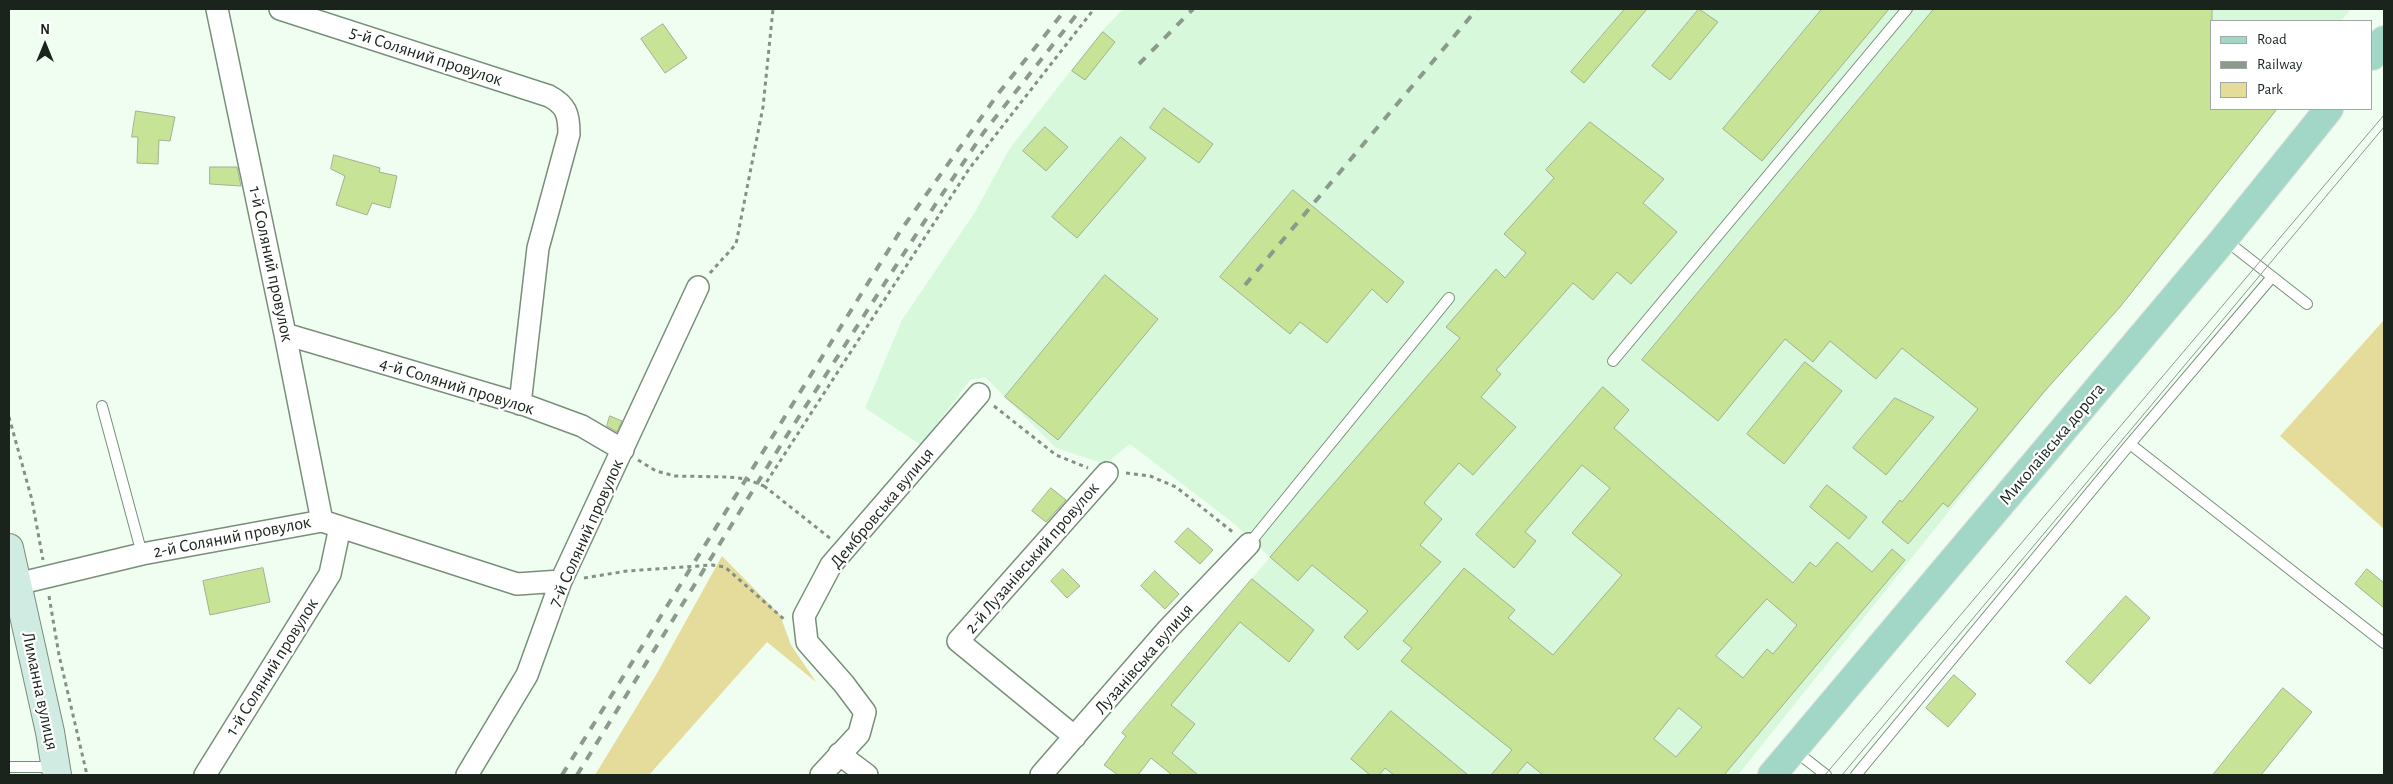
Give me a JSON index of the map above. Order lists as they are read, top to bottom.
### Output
{
  "streets": {
    "main road": ["Миколаївська дорога", "Лиманна вулиця"],
    "street": [
      "5-й Соляний провулок",
      "1-й Соляний провулок",
      "4-й Соляний провулок",
      "Дембровська вулиця",
      "7-й Соляний провулок",
      "2-й Соляний провулок",
      "2-й Лузанівський провулок",
      "Лузанівська вулиця"
    ]
  },
  "crossings": [
    ["5-й Соляний провулок", "4-й Соляний провулок"],
    ["1-й Соляний провулок", "4-й Соляний провулок"],
    ["1-й Соляний провулок", "2-й Соляний провулок"],
    ["4-й Соляний провулок", "7-й Соляний провулок"],
    ["7-й Соляний провулок", "2-й Соляний провулок"],
    ["2-й Соляний провулок", "Лиманна вулиця"],
    ["2-й Лузанівський провулок", "Лузанівська вулиця"]
  ],
  "legend": ["Road", "Railway", "Park"],
  "north": "top"
}
